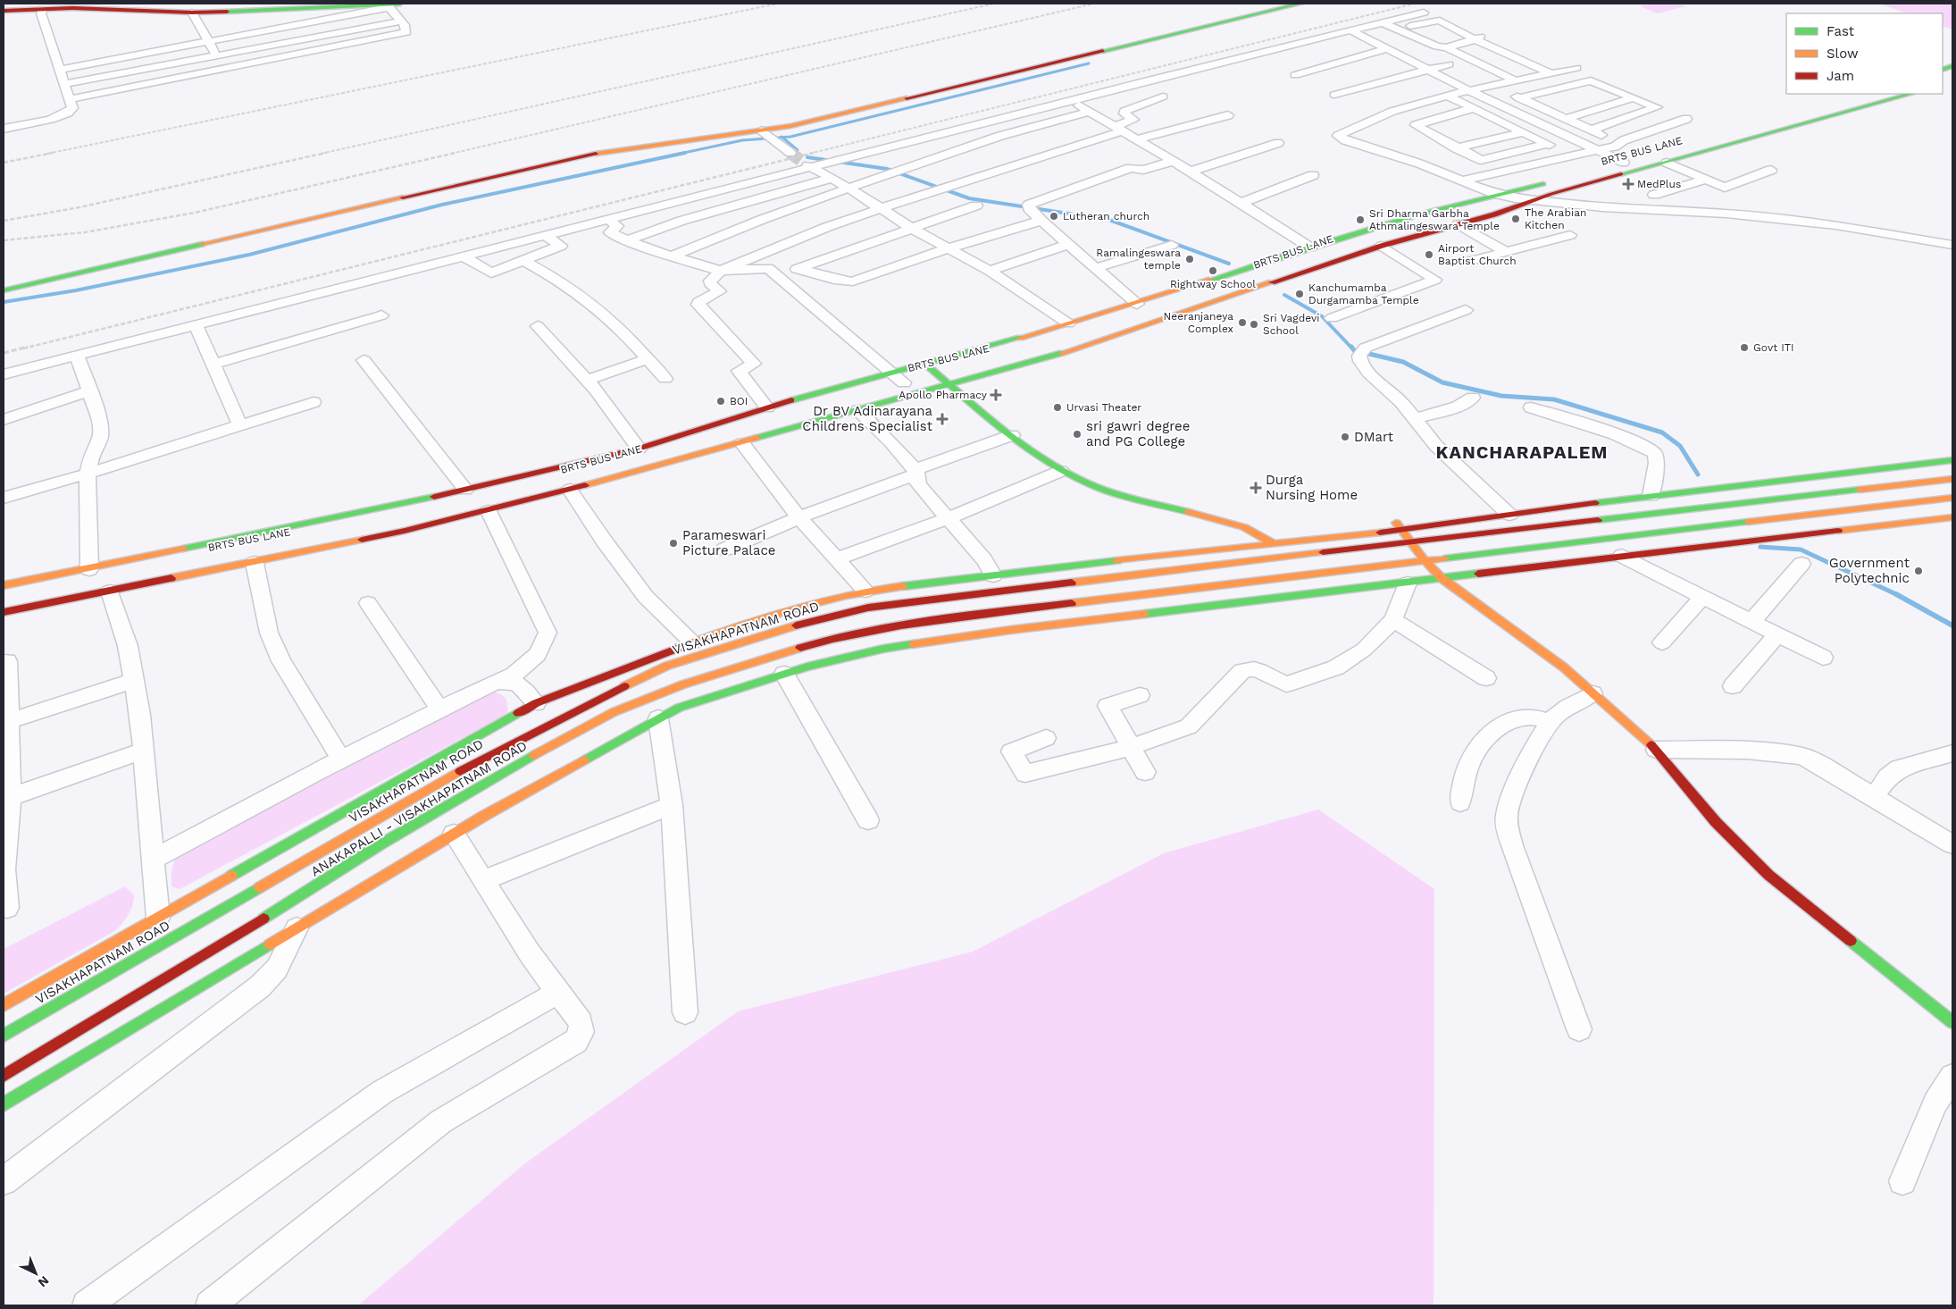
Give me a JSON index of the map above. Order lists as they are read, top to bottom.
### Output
{
  "streets": {
    "main road": ["BRTS BUS LANE", "VISAKHAPATNAM ROAD", "ANAKAPALLI - VISAKHAPATNAM ROAD"]
  },
  "districts": ["KANCHARAPALEM"],
  "places": {
    "health": [
      "MedPlus",
      "Apollo Pharmacy",
      "Dr BV Adinarayana Childrens Specialist",
      "Durga Nursing Home"
    ],
    "other": [
      "Lutheran church",
      "The Arabian Kitchen",
      "Sri Dharma Garbha Athmalingeswara Temple",
      "Airport Baptist Church",
      "Ramalingeswara temple",
      "Rightway School",
      "Kanchumamba Durgamamba Temple",
      "Neeranjaneya Complex",
      "Sri Vagdevi School",
      "Govt ITI",
      "BOI",
      "Urvasi Theater",
      "sri gawri degree and PG College",
      "DMart",
      "Parameswari Picture Palace",
      "Government Polytechnic"
    ]
  },
  "legend": ["Fast", "Slow", "Jam"],
  "north": "bottom right"
}
